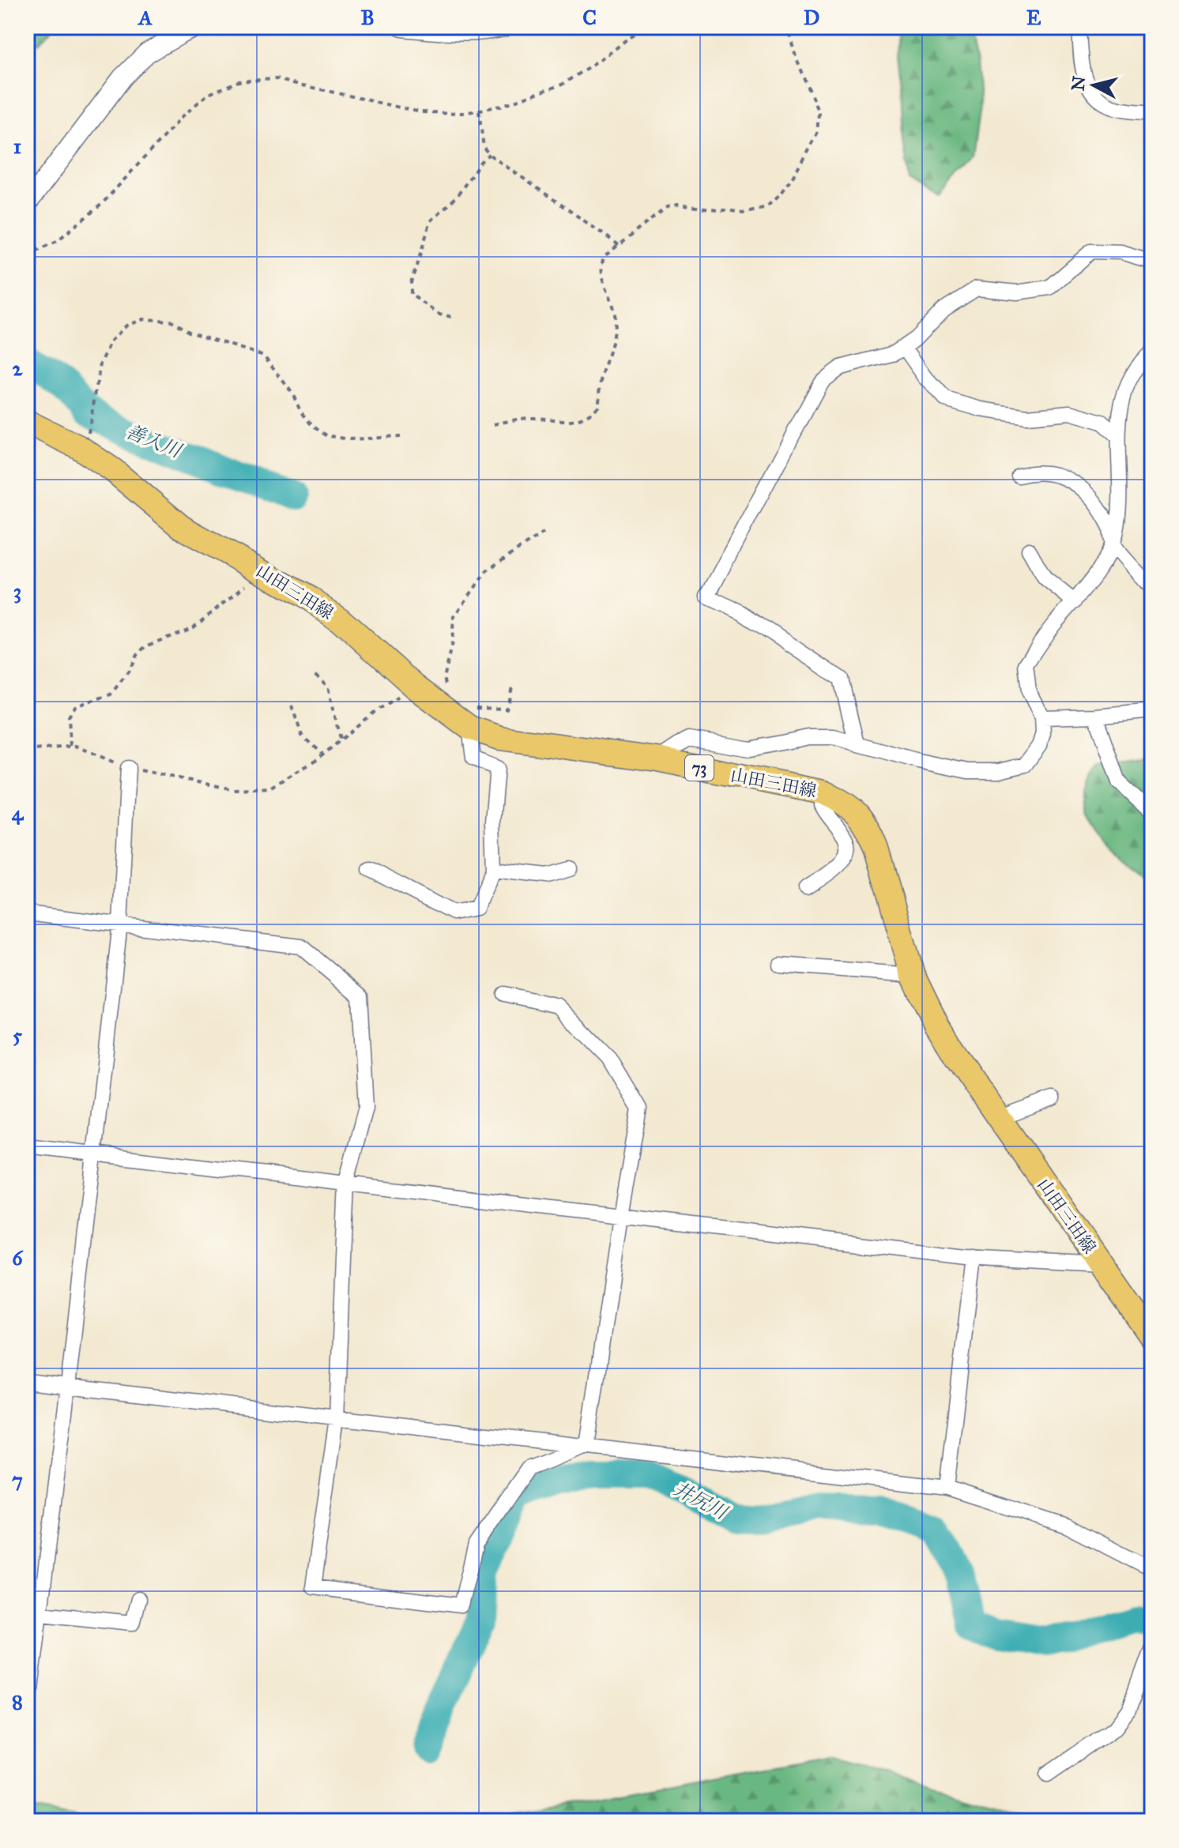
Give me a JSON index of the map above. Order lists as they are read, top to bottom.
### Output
{
  "streets": {
    "main road": ["山田三田線", "73"]
  },
  "water": ["善入川", "井尻川"],
  "north": "left",
  "grid": {
    "columns": [
      "A",
      "B",
      "C",
      "D",
      "E"
    ],
    "rows": [
      "1",
      "2",
      "3",
      "4",
      "5",
      "6",
      "7",
      "8"
    ]
  }
}
